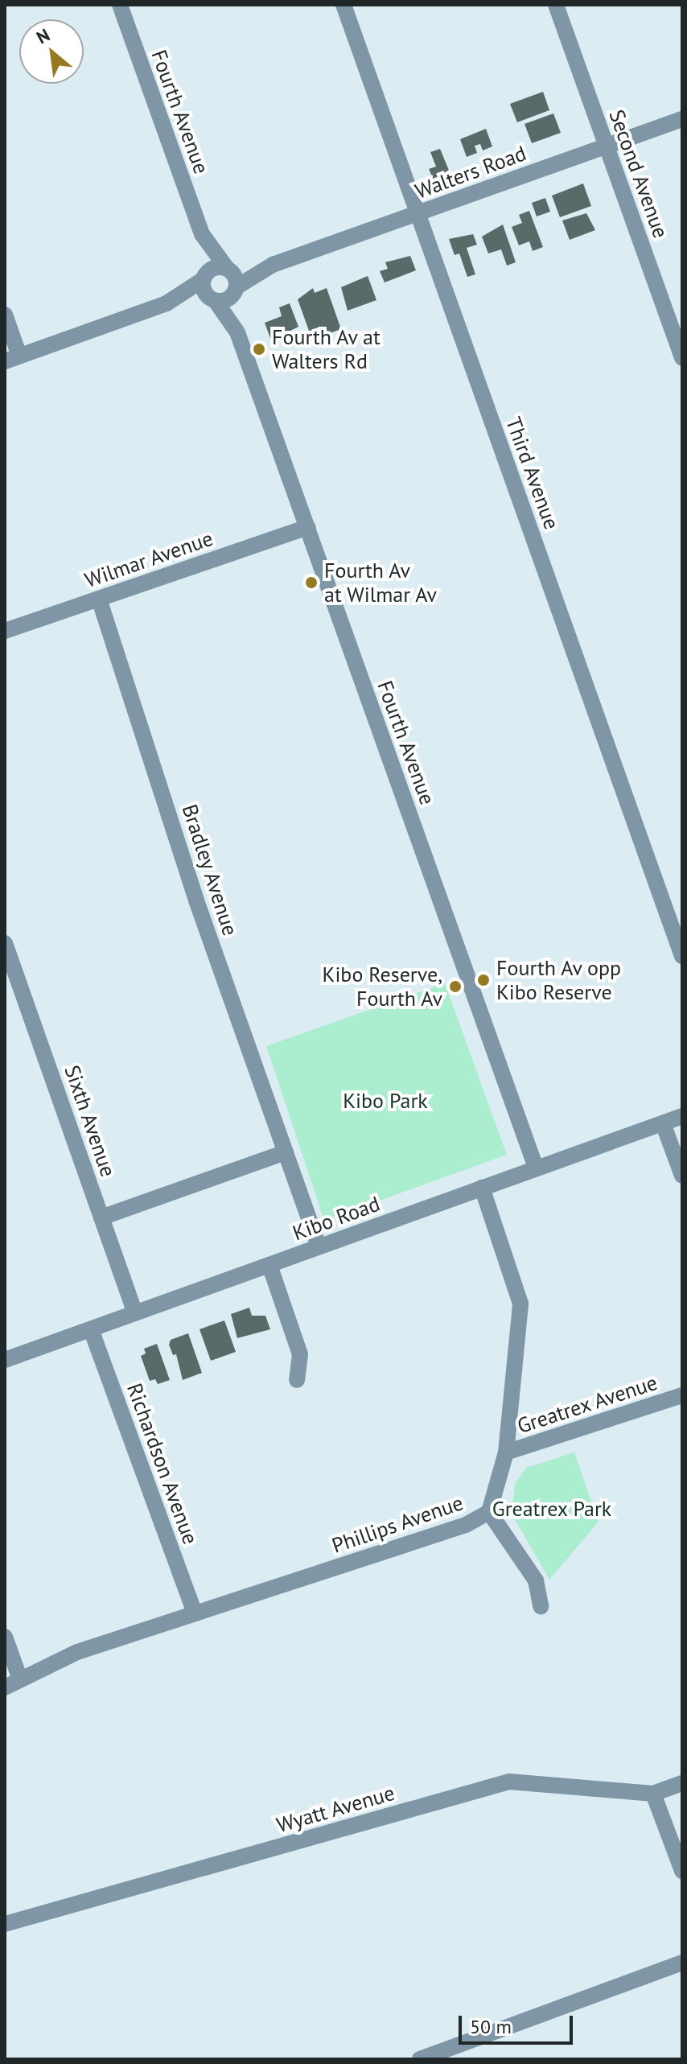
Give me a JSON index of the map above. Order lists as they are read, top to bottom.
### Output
{
  "streets": {
    "street": [
      "Fourth Avenue",
      "Walters Road",
      "Second Avenue",
      "Third Avenue",
      "Wilmar Avenue",
      "Bradley Avenue",
      "Sixth Avenue",
      "Kibo Road",
      "Greatrex Avenue",
      "Richardson Avenue",
      "Phillips Avenue",
      "Wyatt Avenue"
    ]
  },
  "crossings": [
    ["Fourth Avenue", "Walters Road"],
    ["Fourth Avenue", "Wilmar Avenue"],
    ["Fourth Avenue", "Kibo Road"],
    ["Walters Road", "Second Avenue"],
    ["Walters Road", "Third Avenue"],
    ["Wilmar Avenue", "Bradley Avenue"],
    ["Bradley Avenue", "Kibo Road"],
    ["Sixth Avenue", "Kibo Road"],
    ["Kibo Road", "Richardson Avenue"],
    ["Kibo Road", "Phillips Avenue"],
    ["Greatrex Avenue", "Phillips Avenue"],
    ["Richardson Avenue", "Phillips Avenue"]
  ],
  "parks": ["Kibo Park", "Greatrex Park"],
  "places": [
    "Fourth Av at Walters Rd",
    "Fourth Av at Wilmar Av",
    "Fourth Av opp Kibo Reserve",
    "Kibo Reserve, Fourth Av"
  ],
  "scale_bar": "50 m",
  "north": "top left"
}
